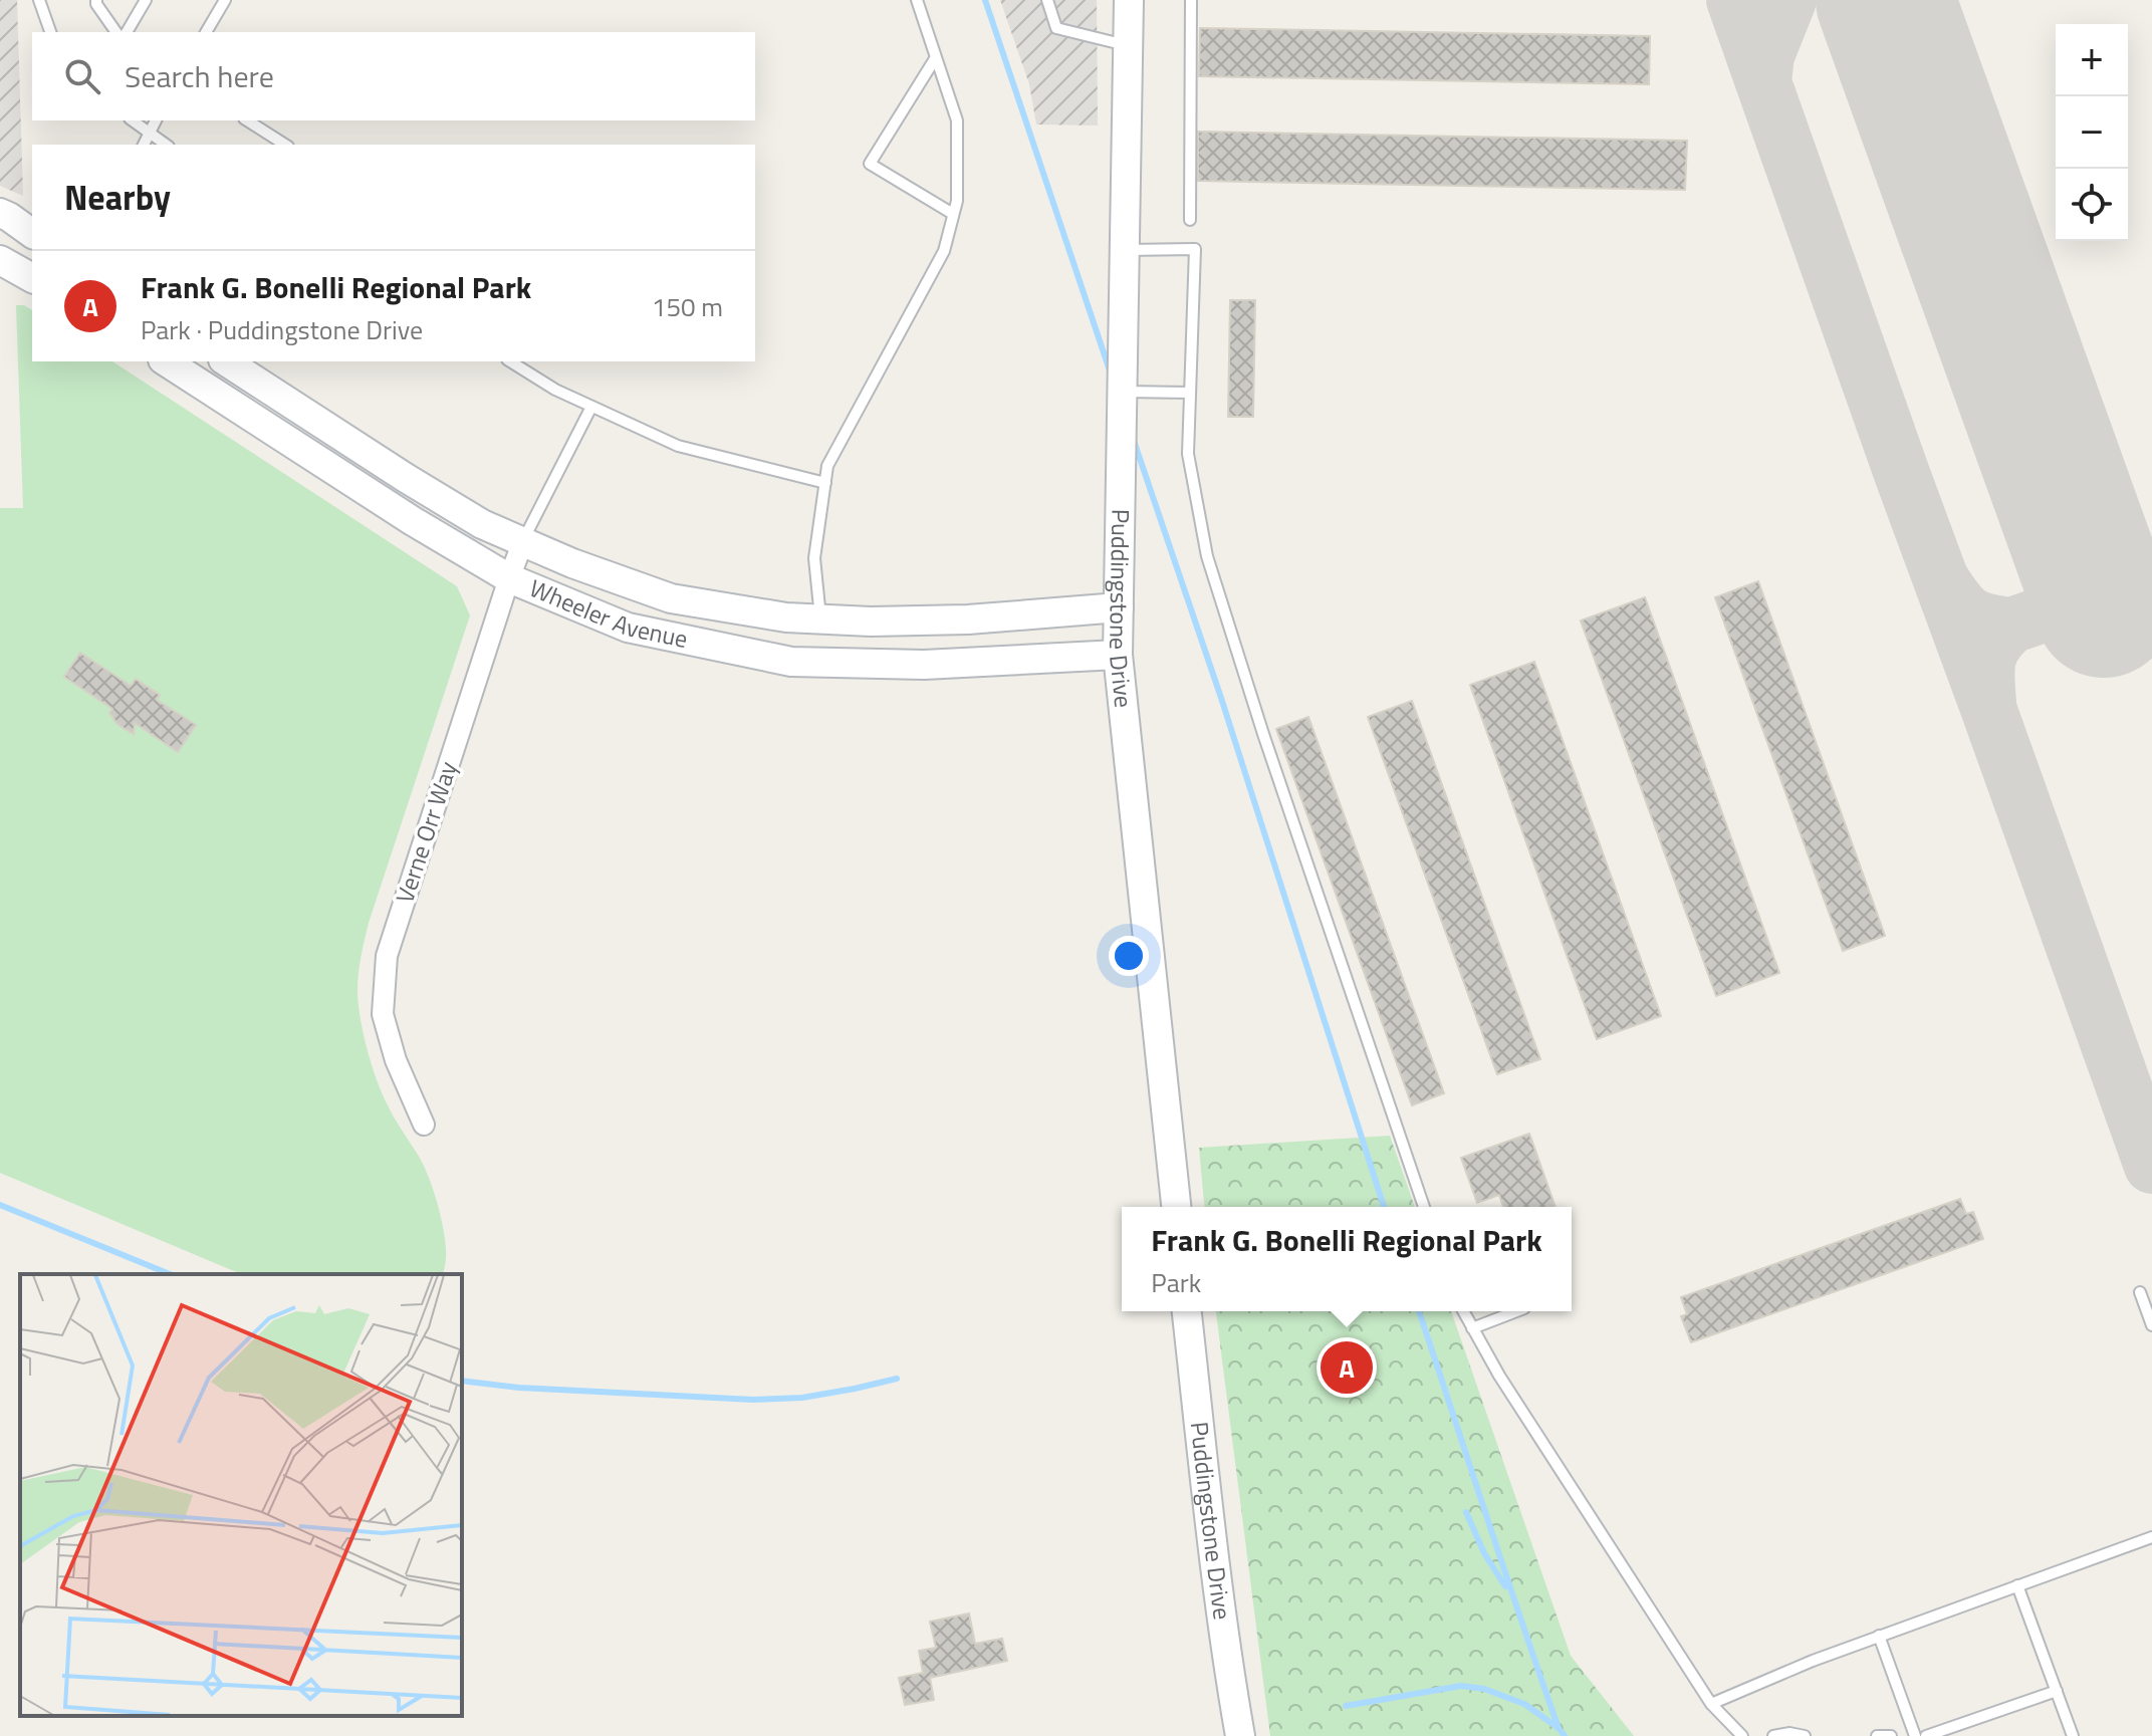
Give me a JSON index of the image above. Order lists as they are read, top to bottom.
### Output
{
  "streets": {
    "street": ["Puddingstone Drive", "Wheeler Avenue", "Verne Orr Way"]
  },
  "crossings": [
    ["Puddingstone Drive", "Wheeler Avenue"],
    ["Wheeler Avenue", "Verne Orr Way"]
  ],
  "page": {
    "map_buttons": ["+", "−"],
    "search": "Search here",
    "heading": "Nearby",
    "list": [
      {
        "mark": "A",
        "name": "Frank G. Bonelli Regional Park",
        "note": "Park · Puddingstone Drive",
        "value": "150 m"
      }
    ],
    "popup": ["Frank G. Bonelli Regional Park", "Park"],
    "pins": "A"
  }
}
